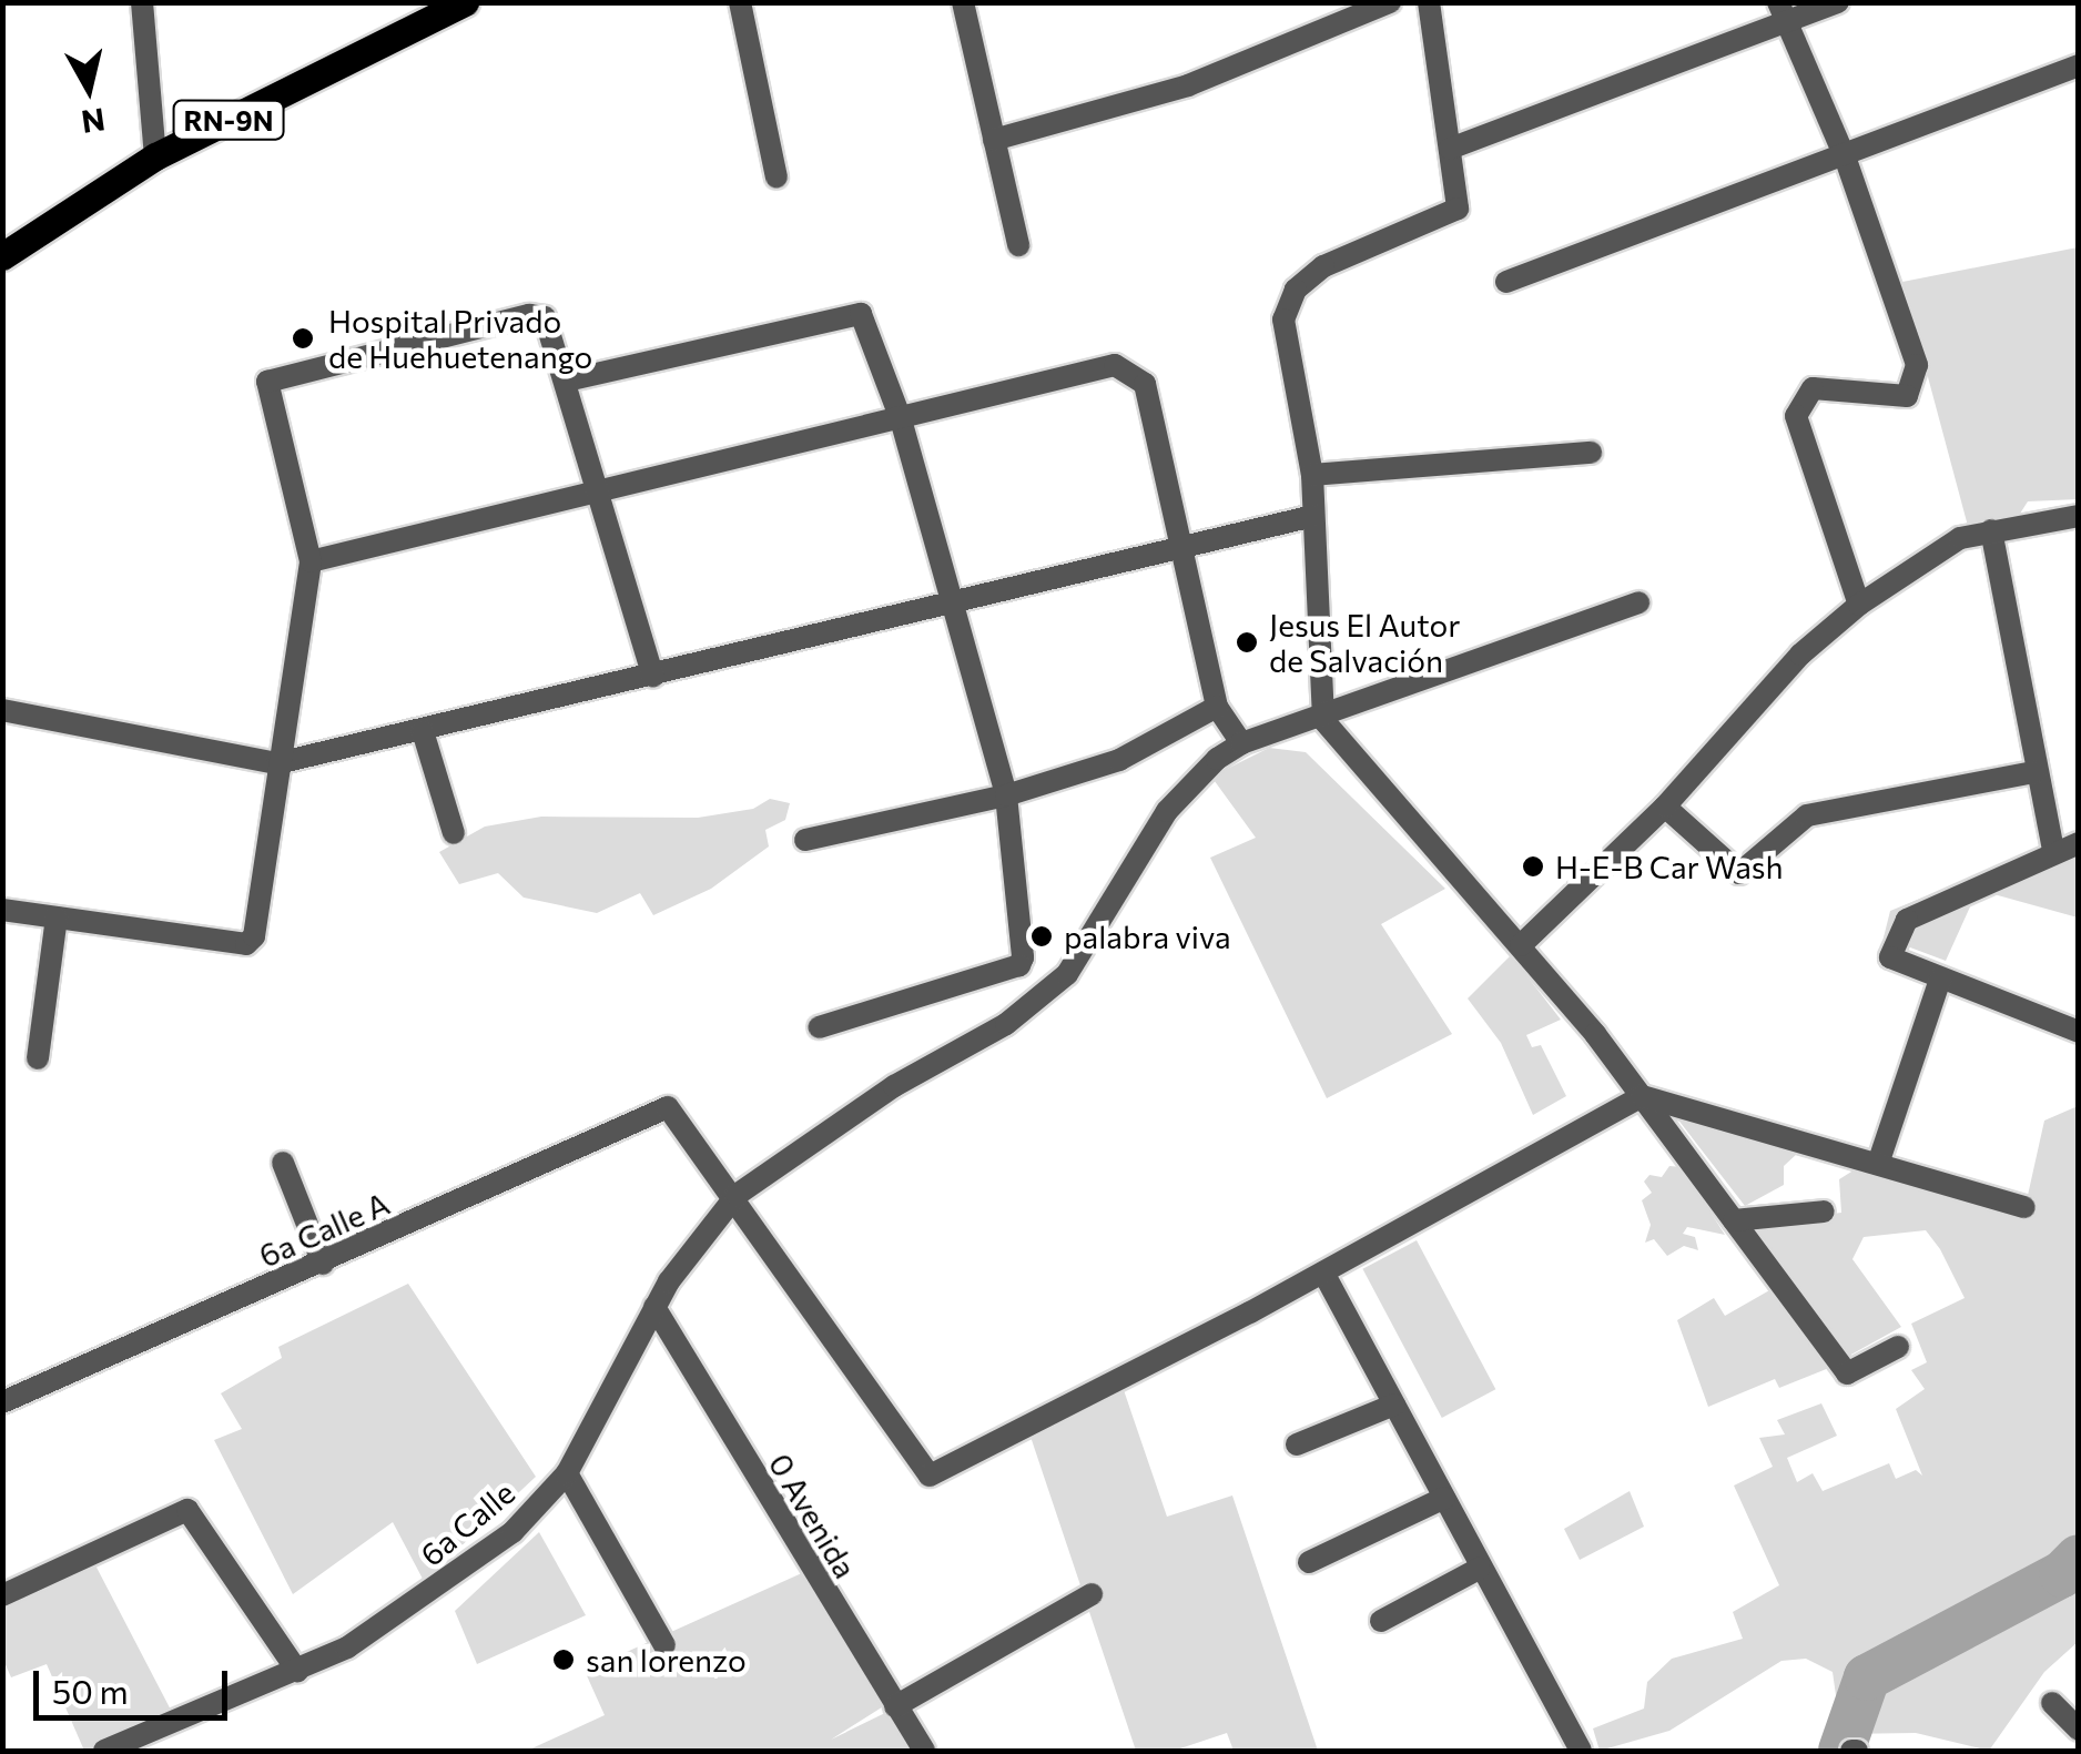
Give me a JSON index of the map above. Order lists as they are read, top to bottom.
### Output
{
  "streets": {
    "main road": ["RN-9N"],
    "street": ["6a Calle A", "0 Avenida", "6a Calle"]
  },
  "crossings": [
    ["6a Calle A", "6a Calle"],
    ["0 Avenida", "6a Calle"]
  ],
  "places": [
    "Hospital Privado de Huehuetenango",
    "Jesus El Autor de Salvación",
    "H-E-B Car Wash",
    "palabra viva",
    "san lorenzo"
  ],
  "scale_bar": "50 m",
  "north": "bottom"
}
